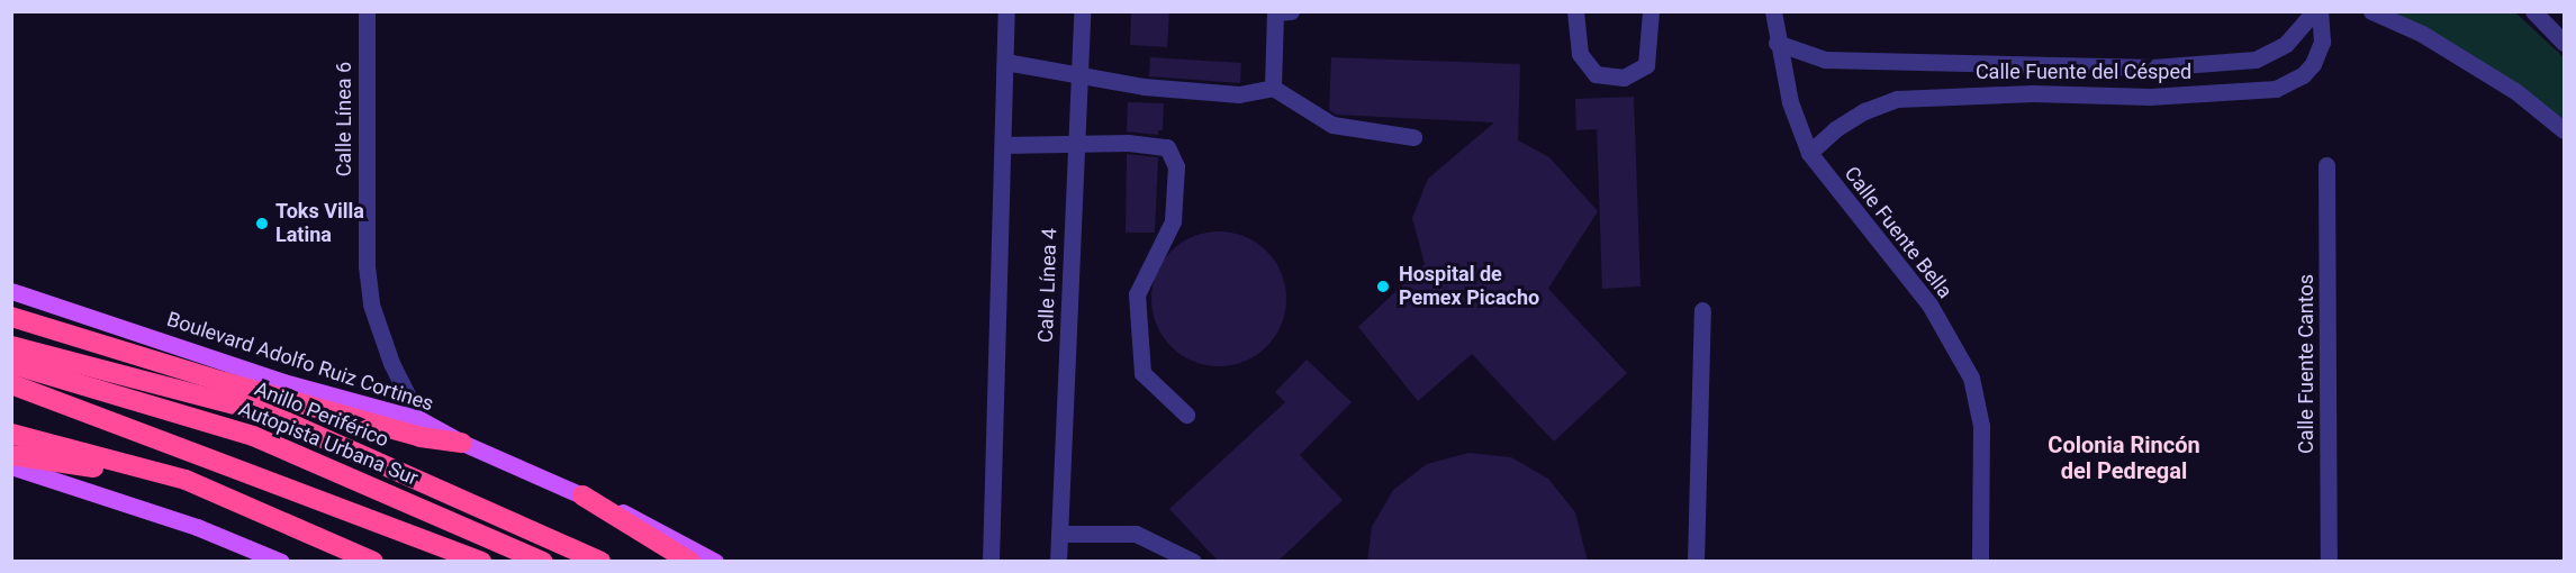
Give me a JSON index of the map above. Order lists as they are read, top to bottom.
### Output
{
  "streets": {
    "highway": ["Anillo Periférico", "Autopista Urbana Sur"],
    "main road": ["Boulevard Adolfo Ruiz Cortines"],
    "street": [
      "Calle Fuente del Césped",
      "Calle Línea 6",
      "Calle Fuente Bella",
      "Calle Línea 4",
      "Calle Fuente Cantos"
    ]
  },
  "crossings": [
    ["Calle Fuente del Césped", "Calle Fuente Bella"],
    ["Calle Línea 6", "Boulevard Adolfo Ruiz Cortines"]
  ],
  "districts": ["Colonia Rincón del Pedregal"],
  "places": ["Toks Villa Latina", "Hospital de Pemex Picacho"]
}
